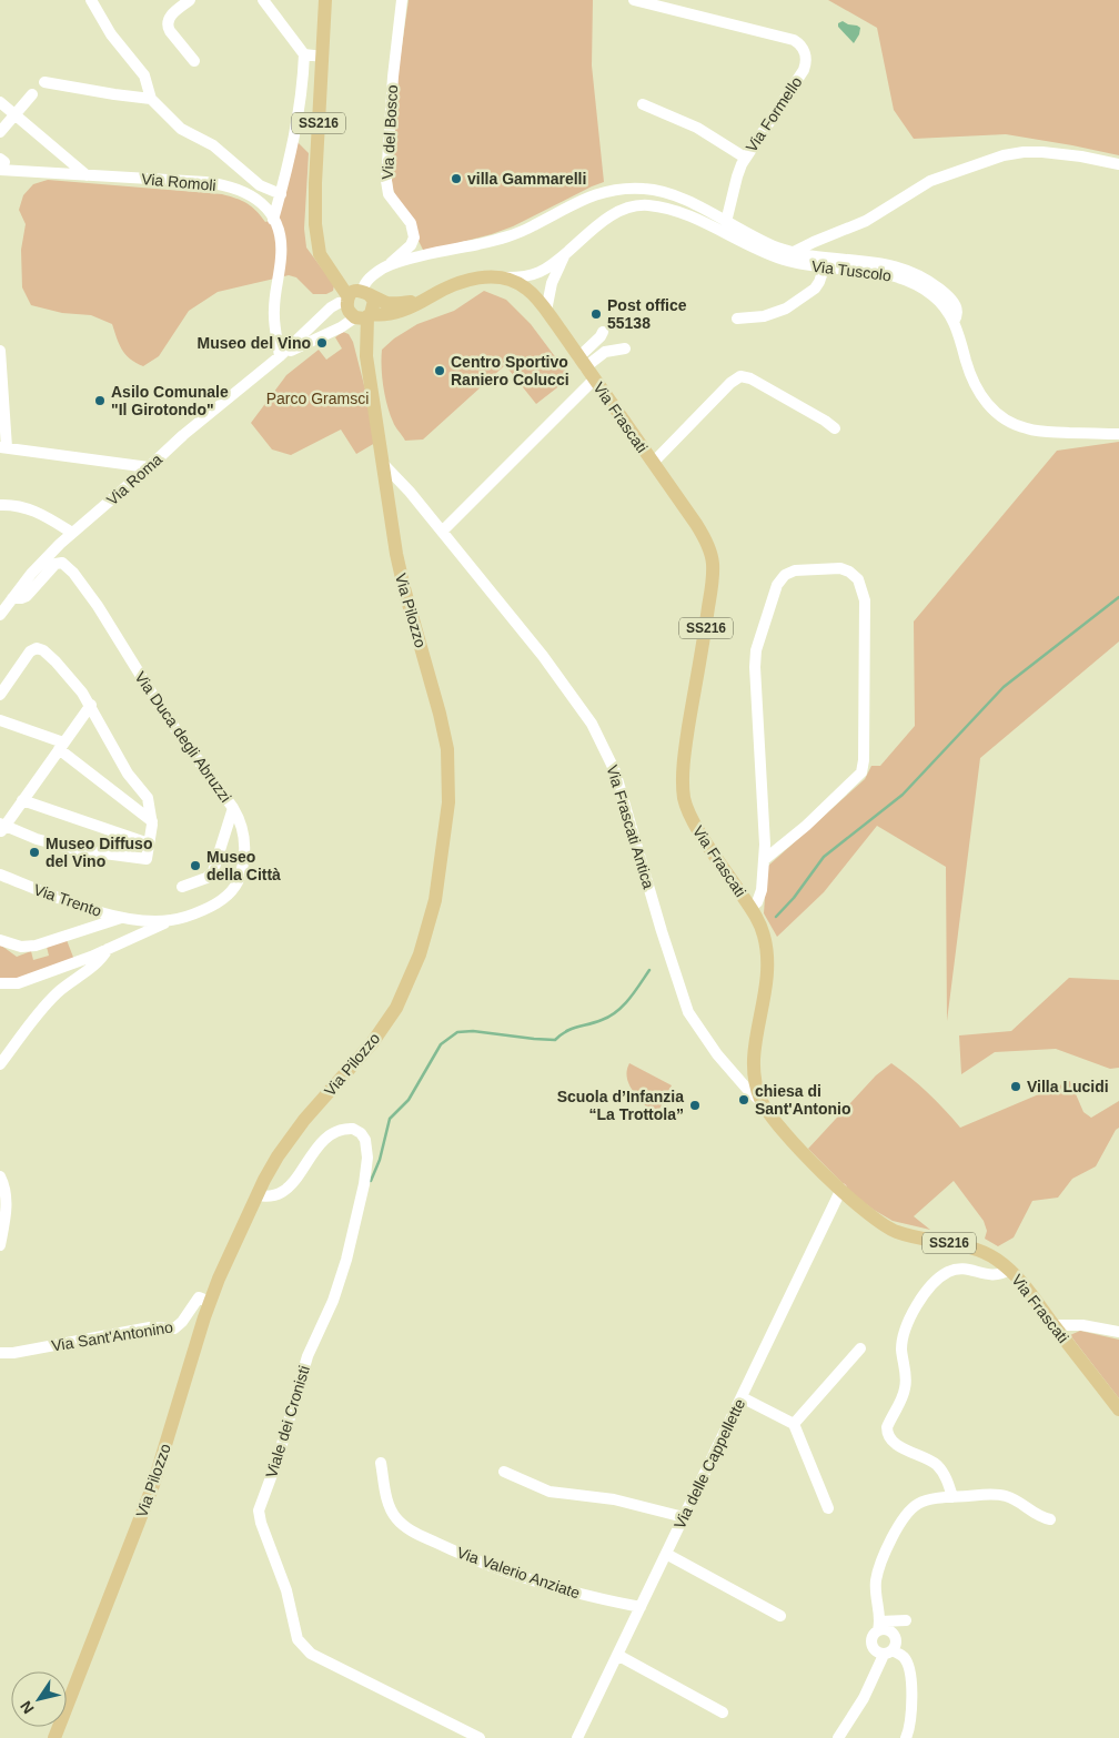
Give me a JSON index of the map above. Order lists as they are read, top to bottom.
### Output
{
  "streets": {
    "main road": ["SS216", "Via Frascati", "Via Pilozzo"],
    "street": [
      "Via Formello",
      "Via del Bosco",
      "Via Romoli",
      "Via Tuscolo",
      "Via Roma",
      "Via Duca degli Abruzzi",
      "Via Frascati Antica",
      "Via Trento",
      "Via Sant'Antonino",
      "Viale dei Cronisti",
      "Via delle Cappellette",
      "Via Valerio Anziate"
    ]
  },
  "crossings": [
    ["SS216", "Via Frascati"],
    ["SS216", "Via Pilozzo"],
    ["Via Romoli", "Via Roma"],
    ["Via Frascati", "Via Frascati Antica"],
    ["Via Frascati", "Via delle Cappellette"],
    ["Via Roma", "Via Duca degli Abruzzi"],
    ["Via Pilozzo", "Via Frascati Antica"],
    ["Via Pilozzo", "Via Sant'Antonino"],
    ["Via Pilozzo", "Viale dei Cronisti"],
    ["Via Duca degli Abruzzi", "Via Trento"],
    ["Via delle Cappellette", "Via Valerio Anziate"]
  ],
  "parks": ["Parco Gramsci"],
  "places": [
    "villa Gammarelli",
    "Post office 55138",
    "Museo del Vino",
    "Centro Sportivo Raniero Colucci",
    "Asilo Comunale \"Il Girotondo\"",
    "Museo Diffuso del Vino",
    "Museo della Città",
    "Villa Lucidi",
    "chiesa di Sant'Antonio",
    "Scuola d’Infanzia “La Trottola”"
  ],
  "north": "bottom left"
}
